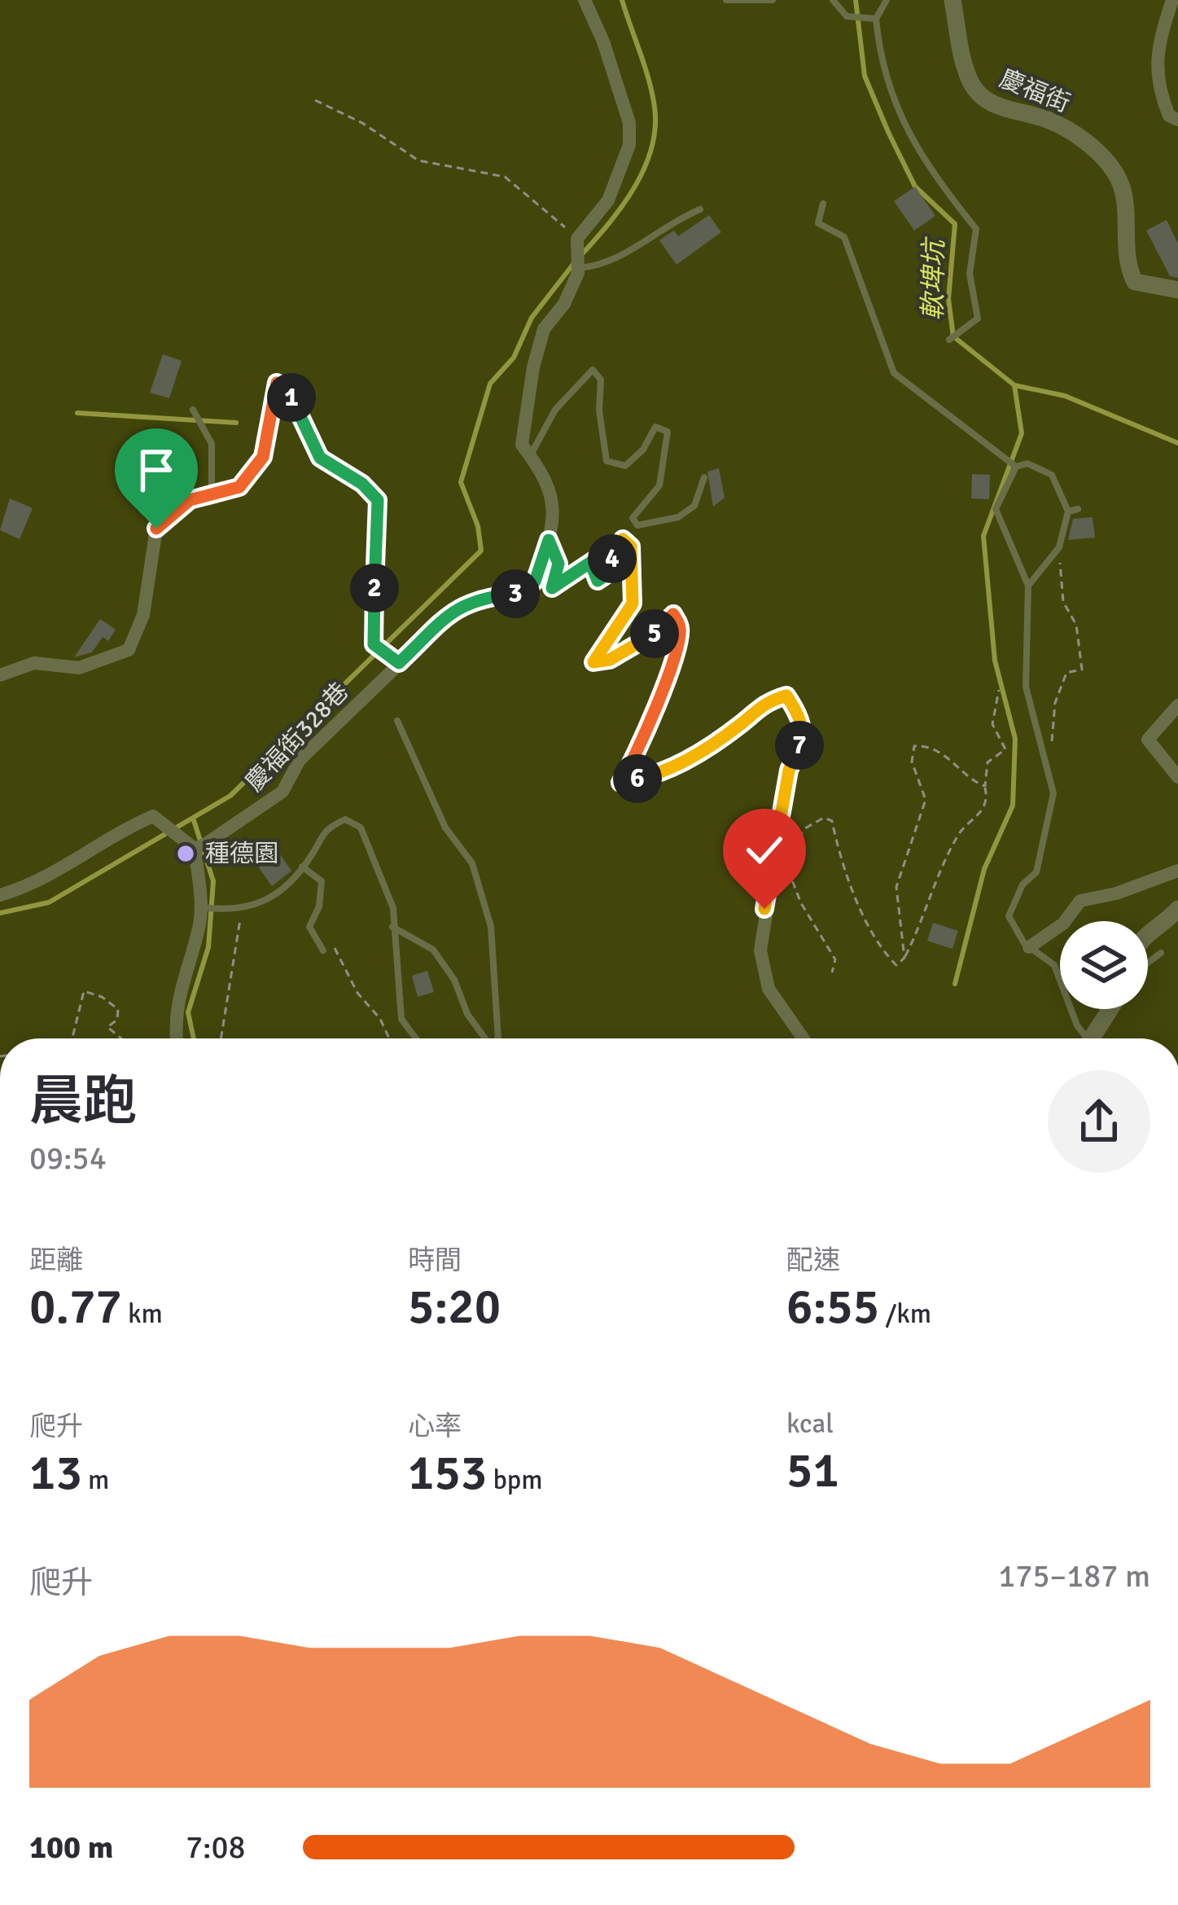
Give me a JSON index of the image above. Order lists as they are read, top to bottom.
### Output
{
  "streets": {
    "street": ["慶福街", "慶福街328巷"]
  },
  "water": ["軟埤坑"],
  "places": ["種德園"],
  "page": {
    "pins": [
      "1",
      "4",
      "2",
      "3",
      "5",
      "7",
      "6"
    ],
    "heading": ["晨跑", "09:54"],
    "stats": [
      ["距離", "0.77 km"],
      ["時間", "5:20"],
      ["配速", "6:55 /km"],
      ["爬升", "13 m"],
      ["心率", "153 bpm"],
      ["kcal", "51"]
    ],
    "chart": ["爬升", "175–187 m"],
    "list": [
      {
        "name": "100 m",
        "note": "7:08"
      }
    ]
  }
}
